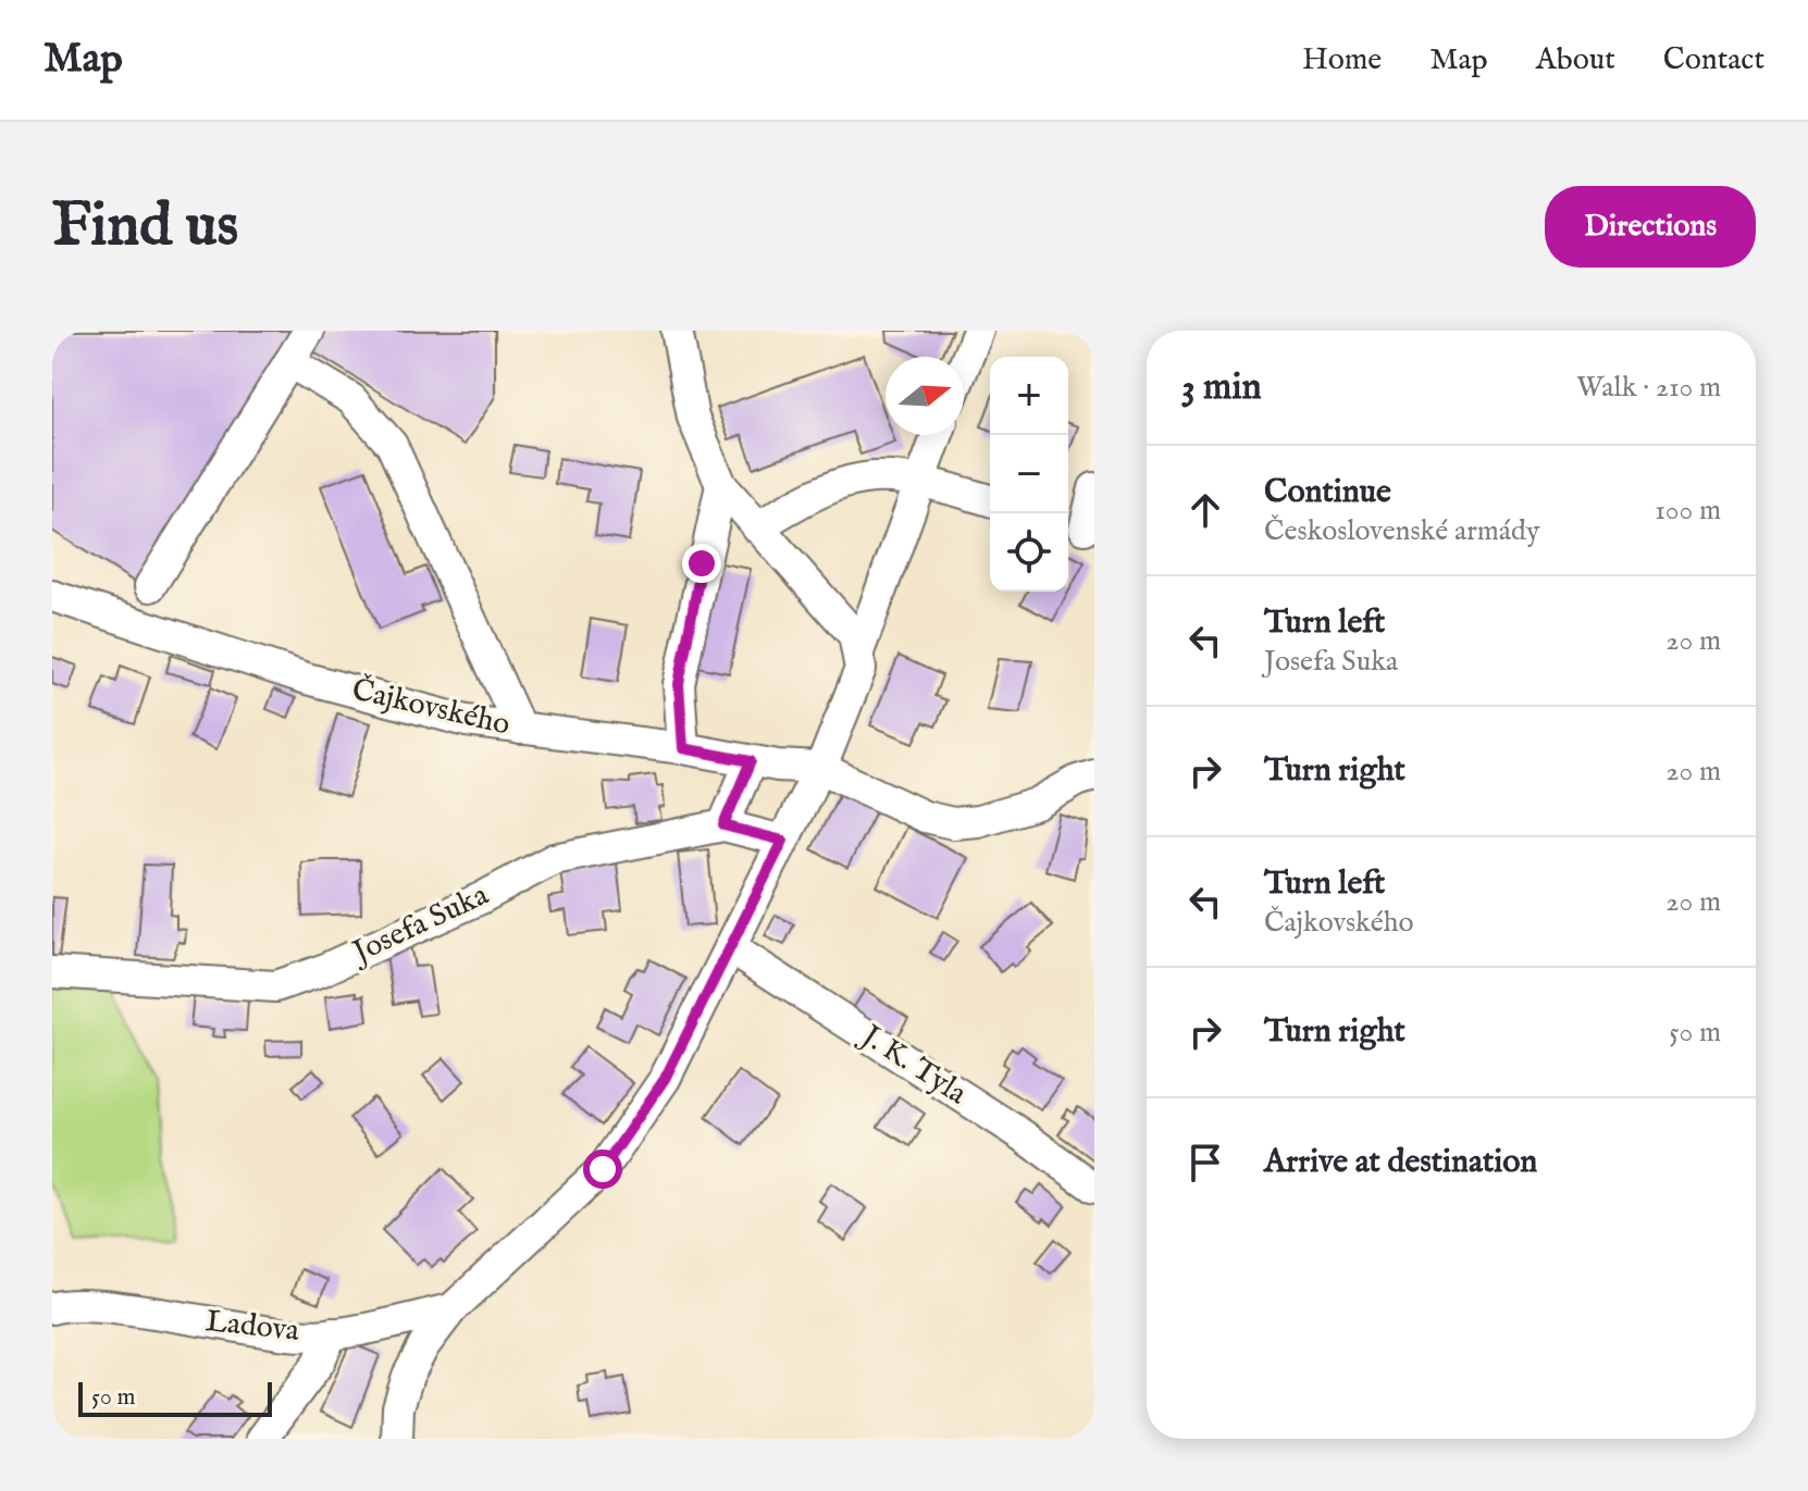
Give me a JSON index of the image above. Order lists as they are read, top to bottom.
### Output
{
  "streets": {
    "street": [
      "Čajkovského",
      "Josefa Suka",
      "J. K. Tyla",
      "Ladova"
    ]
  },
  "scale_bar": "50 m",
  "north": "right",
  "page": {
    "header": "Map",
    "nav": [
      "Home",
      "Map",
      "About",
      "Contact"
    ],
    "buttons": "Directions",
    "title": "Find us",
    "heading": ["3 min", "Walk · 210 m"],
    "map_buttons": ["+", "−"],
    "list": [
      ["Continue", "Československé armády", "100 m"],
      ["Turn left", "Josefa Suka", "20 m"],
      ["Turn right", "20 m"],
      ["Turn left", "Čajkovského", "20 m"],
      ["Turn right", "50 m"],
      "Arrive at destination"
    ],
    "scale": "50 m"
  }
}
